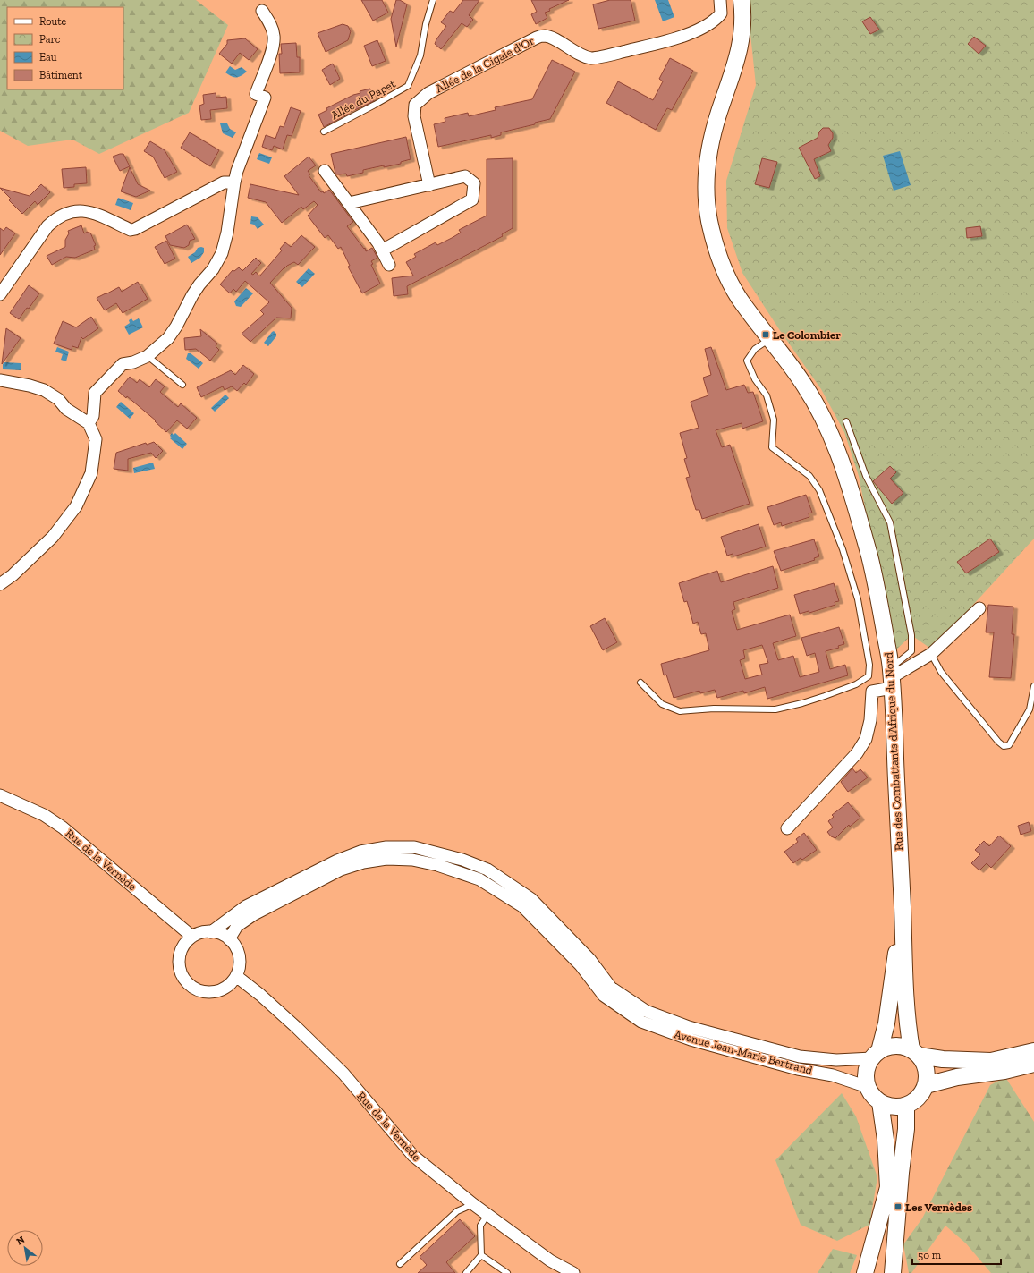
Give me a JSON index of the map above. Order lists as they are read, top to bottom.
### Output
{
  "streets": {
    "main road": ["Rue des Combattants d'Afrique du Nord"],
    "street": ["Allée de la Cigale d'Or", "Rue de la Vernède", "Avenue Jean-Marie Bertrand"],
    "lane": ["Allée du Papet"]
  },
  "crossings": [
    ["Rue des Combattants d'Afrique du Nord", "Avenue Jean-Marie Bertrand"],
    ["Rue de la Vernède", "Avenue Jean-Marie Bertrand"]
  ],
  "places": {
    "transit": ["Le Colombier", "Les Vernèdes"]
  },
  "legend": [
    "Route",
    "Parc",
    "Eau",
    "Bâtiment"
  ],
  "scale_bar": "50 m",
  "north": "top left"
}
